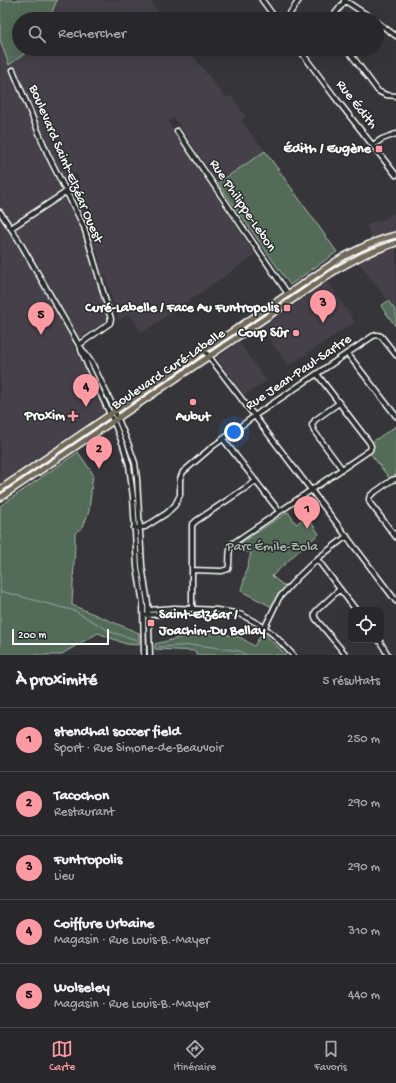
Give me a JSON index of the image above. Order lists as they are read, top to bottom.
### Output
{
  "streets": {
    "main road": ["Boulevard Curé-Labelle"],
    "street": [
      "Rue Édith",
      "Boulevard Saint-Elzéar Ouest",
      "Rue Philippe-Lebon",
      "Rue Jean-Paul-Sartre"
    ]
  },
  "crossings": [
    ["Rue Philippe-Lebon", "Boulevard Curé-Labelle"]
  ],
  "parks": ["Parc Émile-Zola"],
  "places": {
    "transit": ["Édith / Eugène", "Curé-Labelle / Face Au Funtropolis", "Saint-Elzéar / Joachim-Du Bellay"],
    "other": ["Coup Sûr", "Aubut"],
    "health": ["Proxim"]
  },
  "scale_bar": "200 m",
  "page": {
    "search": "Rechercher",
    "pins": [
      "3",
      "5",
      "4",
      "2",
      "1"
    ],
    "scale": "200 m",
    "heading": ["À proximité", "5 résultats"],
    "list": [
      {
        "mark": "1",
        "name": "stendhal soccer field",
        "note": "Sport · Rue Simone-de-Beauvoir",
        "value": "250 m"
      },
      {
        "mark": "2",
        "name": "Tacochon",
        "note": "Restaurant",
        "value": "290 m"
      },
      {
        "mark": "3",
        "name": "Funtropolis",
        "note": "Lieu",
        "value": "290 m"
      },
      {
        "mark": "4",
        "name": "Coiffure Urbaine",
        "note": "Magasin · Rue Louis-B.-Mayer",
        "value": "310 m"
      },
      {
        "mark": "5",
        "name": "Wolseley",
        "note": "Magasin · Rue Louis-B.-Mayer",
        "value": "440 m"
      }
    ],
    "nav": ["Carte", "Itinéraire", "Favoris"]
  }
}
